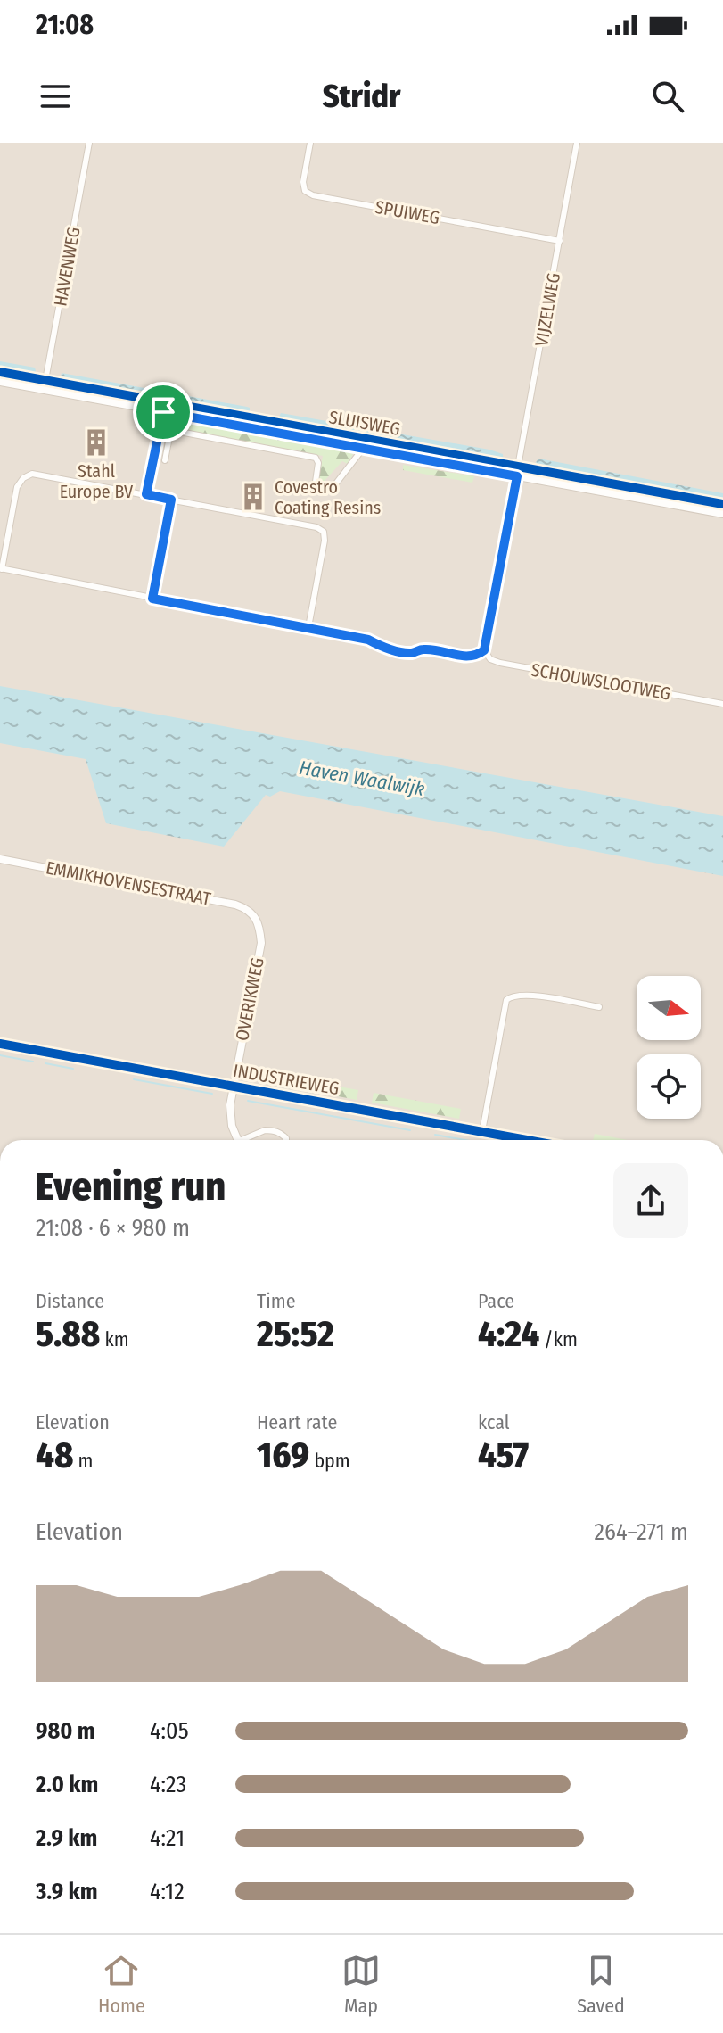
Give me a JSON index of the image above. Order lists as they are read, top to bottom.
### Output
{
  "streets": {
    "street": [
      "SPUIWEG",
      "HAVENWEG",
      "VIJZELWEG",
      "SLUISWEG",
      "SCHOUWSLOOTWEG",
      "EMMIKHOVENSESTRAAT",
      "OVERIKWEG",
      "INDUSTRIEWEG"
    ]
  },
  "crossings": [
    ["SPUIWEG", "VIJZELWEG"],
    ["HAVENWEG", "SLUISWEG"],
    ["VIJZELWEG", "SLUISWEG"],
    ["EMMIKHOVENSESTRAAT", "OVERIKWEG"],
    ["OVERIKWEG", "INDUSTRIEWEG"]
  ],
  "water": ["Haven Waalwijk"],
  "places": {
    "building": ["Stahl Europe BV", "Covestro Coating Resins"]
  },
  "north": "right",
  "page": {
    "status": "21:08",
    "header": "Stridr",
    "heading": ["Evening run", "21:08 · 6 × 980 m"],
    "stats": [
      ["Distance", "5.88 km"],
      ["Time", "25:52"],
      ["Pace", "4:24 /km"],
      ["Elevation", "48 m"],
      ["Heart rate", "169 bpm"],
      ["kcal", "457"]
    ],
    "chart": ["Elevation", "264–271 m"],
    "list": [
      {
        "name": "980 m",
        "note": "4:05"
      },
      {
        "name": "2.0 km",
        "note": "4:23"
      },
      {
        "name": "2.9 km",
        "note": "4:21"
      },
      {
        "name": "3.9 km",
        "note": "4:12"
      }
    ],
    "tabs": ["Home", "Map", "Saved"]
  }
}
